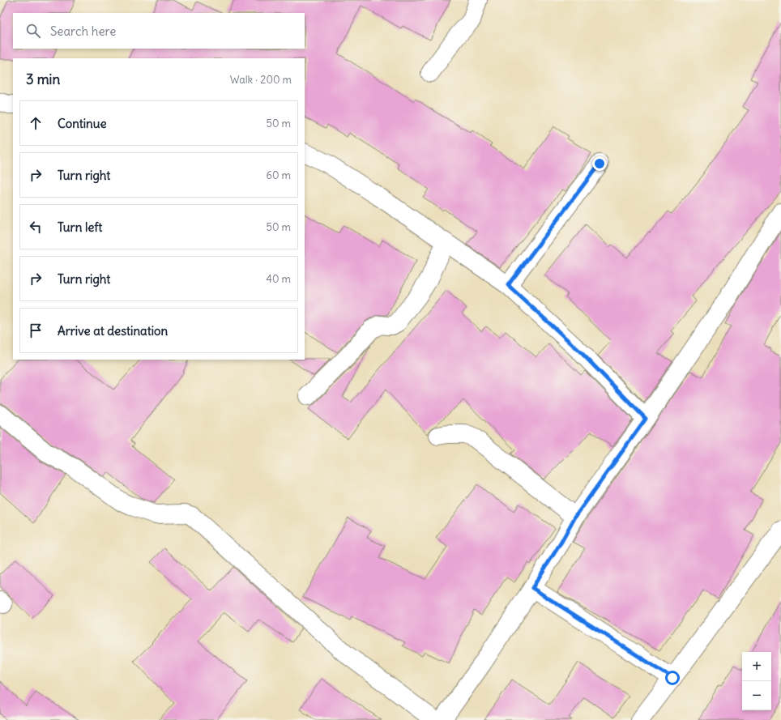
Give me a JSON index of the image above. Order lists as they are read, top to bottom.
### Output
{
  "page": {
    "search": "Search here",
    "heading": ["3 min", "Walk · 200 m"],
    "list": [
      ["Continue", "50 m"],
      ["Turn right", "60 m"],
      ["Turn left", "50 m"],
      ["Turn right", "40 m"],
      "Arrive at destination"
    ],
    "map_buttons": ["+", "−"]
  }
}
